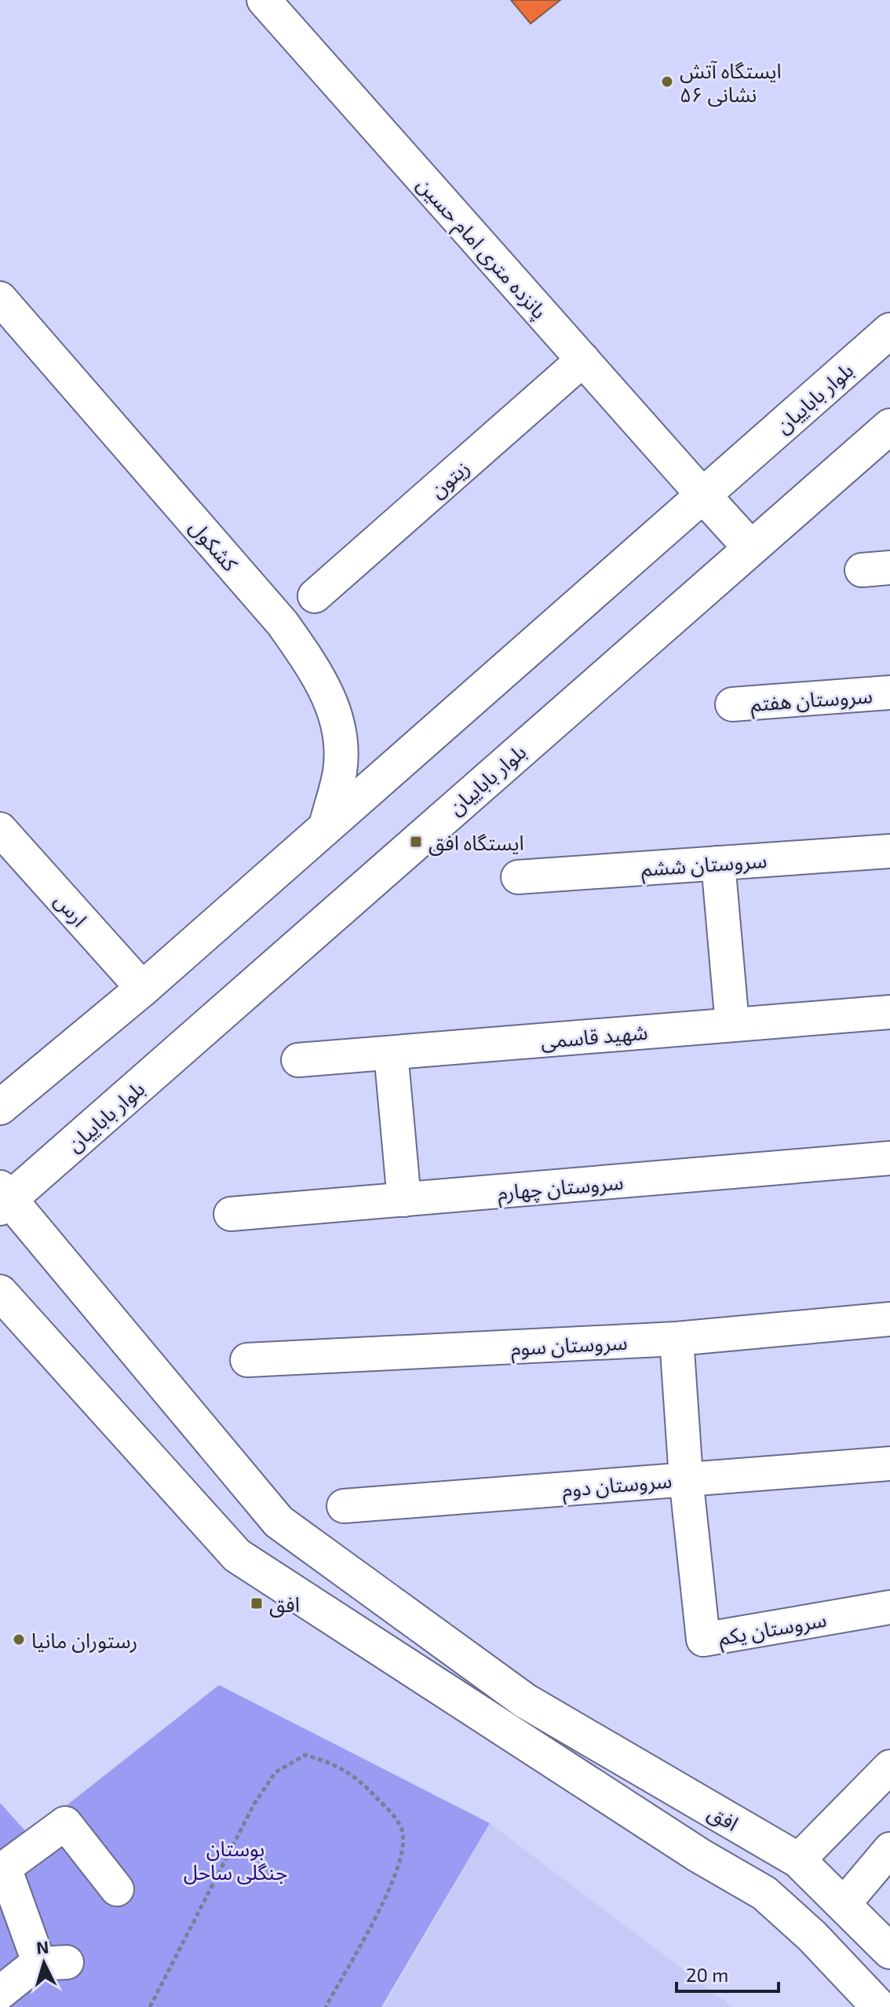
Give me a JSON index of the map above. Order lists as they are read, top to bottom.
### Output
{
  "streets": {
    "main road": ["بلوار باباییان", "افق"],
    "street": [
      "پانزده متری امام حسین",
      "زیتون",
      "کشکول",
      "سروستان هفتم",
      "سروستان ششم",
      "ارس",
      "شهید قاسمی",
      "سروستان چهارم",
      "سروستان سوم",
      "سروستان دوم",
      "سروستان یکم"
    ]
  },
  "crossings": [
    ["پانزده متری امام حسین", "بلوار باباییان"],
    ["پانزده متری امام حسین", "زیتون"],
    ["بلوار باباییان", "کشکول"],
    ["بلوار باباییان", "ارس"],
    ["بلوار باباییان", "افق"],
    ["سروستان دوم", "سروستان یکم"]
  ],
  "parks": ["بوستان جنگلی ساحل"],
  "places": {
    "other": ["ایستگاه آتش نشانی ۵۶", "رستوران مانیا"],
    "transit": ["ایستگاه افق", "افق"]
  },
  "scale_bar": "20 m",
  "north": "top"
}
